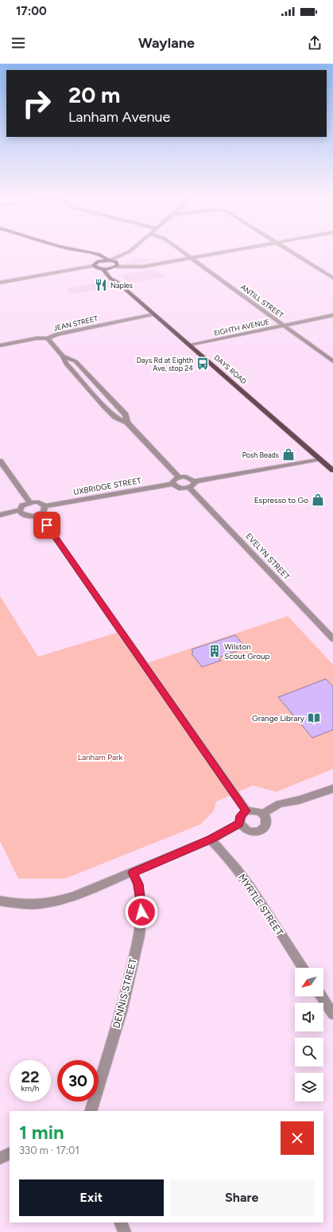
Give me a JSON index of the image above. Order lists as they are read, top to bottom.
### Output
{
  "streets": {
    "main road": ["DAYS ROAD"],
    "street": [
      "ANTILL STREET",
      "JEAN STREET",
      "EIGHTH AVENUE",
      "UXBRIDGE STREET",
      "EVELYN STREET",
      "MYRTLE STREET",
      "DENNIS STREET"
    ]
  },
  "crossings": [
    ["ANTILL STREET", "EIGHTH AVENUE"],
    ["JEAN STREET", "DAYS ROAD"],
    ["EIGHTH AVENUE", "DAYS ROAD"]
  ],
  "parks": ["Lanham Park"],
  "places": {
    "restaurant": ["Naples"],
    "bus stop": ["Days Rd at Eighth Ave, stop 24"],
    "shop": ["Posh Beads", "Espresso to Go"],
    "building": ["Wilston Scout Group"],
    "library": ["Grange Library"]
  },
  "north": "bottom left",
  "page": {
    "status": "17:00",
    "header": "Waylane",
    "turn": ["20 m", "Lanham Avenue"],
    "speed": "22 km/h",
    "limit": "30",
    "heading": ["1 min", "330 m · 17:01"],
    "buttons": ["Exit", "Share"]
  }
}
